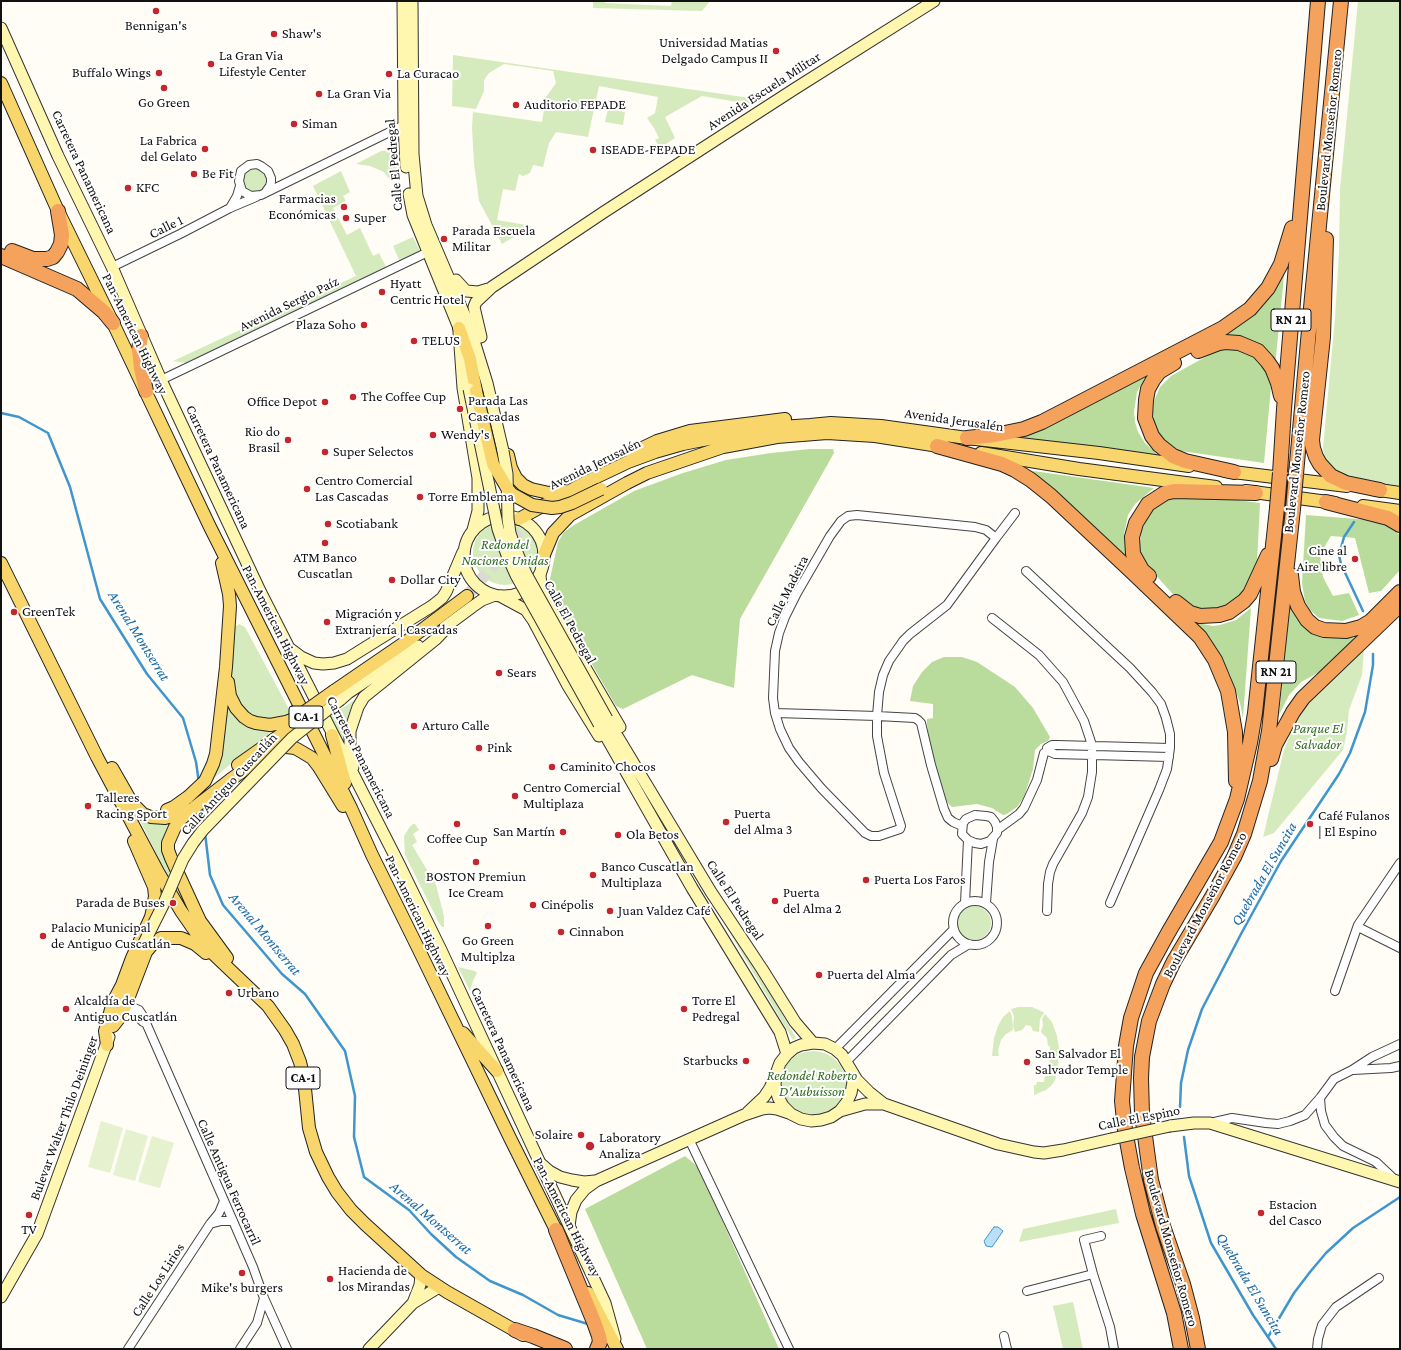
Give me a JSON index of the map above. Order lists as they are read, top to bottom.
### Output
{
  "streets": {
    "highway": ["Boulevard Monseñor Romero", "RN 21"],
    "main road": [
      "Avenida Escuela Militar",
      "Calle El Pedregal",
      "Carretera Panamericana",
      "Pan-American Highway",
      "Avenida Jerusalén",
      "CA-1",
      "Calle Antiguo Cuscatlán",
      "Bulevar Walter Thilo Deininger",
      "Calle El Espino"
    ],
    "street": [
      "Calle 1",
      "Avenida Sergio Paíz",
      "Calle Madeira",
      "Calle Antigua Ferrocarril",
      "Calle Los Lirios"
    ]
  },
  "crossings": [
    ["Calle El Pedregal", "Calle 1"],
    ["Calle El Pedregal", "Avenida Sergio Paíz"],
    ["Calle El Pedregal", "Avenida Jerusalén"],
    ["Calle El Pedregal", "Calle Antiguo Cuscatlán"],
    ["Calle El Pedregal", "Calle El Espino"],
    ["Carretera Panamericana", "Calle 1"],
    ["Carretera Panamericana", "Avenida Sergio Paíz"],
    ["Carretera Panamericana", "Pan-American Highway"],
    ["Avenida Jerusalén", "Calle Antiguo Cuscatlán"],
    ["Calle Antiguo Cuscatlán", "Calle Antigua Ferrocarril"],
    ["Bulevar Walter Thilo Deininger", "Calle Antigua Ferrocarril"],
    ["Calle Antigua Ferrocarril", "Calle Los Lirios"]
  ],
  "water": ["Arenal Montserrat", "Quebrada El Suncita"],
  "parks": ["Redondel Naciones Unidas", "Parque El Salvador", "Redondel Roberto D'Aubuisson"],
  "places": [
    "Bennigan's",
    "Shaw's",
    "Universidad Matias Delgado Campus II",
    "La Gran Via Lifestyle Center",
    "Buffalo Wings",
    "La Curacao",
    "Go Green",
    "La Gran Via",
    "Auditorio FEPADE",
    "Siman",
    "La Fabrica del Gelato",
    "ISEADE-FEPADE",
    "Be Fit",
    "KFC",
    "Farmacias Económicas",
    "Super",
    "Parada Escuela Militar",
    "Hyatt Centric Hotel",
    "Plaza Soho",
    "TELUS",
    "The Coffee Cup",
    "Office Depot",
    "Parada Las Cascadas",
    "Wendy's",
    "Rio do Brasil",
    "Super Selectos",
    "Centro Comercial Las Cascadas",
    "Torre Emblema",
    "Scotiabank",
    "ATM Banco Cuscatlan",
    "Cine al Aire libre",
    "Dollar City",
    "GreenTek",
    "Migración y Extranjería | Cascadas",
    "Sears",
    "Arturo Calle",
    "Pink",
    "Caminito Chocos",
    "Centro Comercial Multiplaza",
    "Talleres Racing Sport",
    "Puerta del Alma 3",
    "Coffee Cup",
    "Café Fulanos | El Espino",
    "San Martín",
    "Ola Betos",
    "BOSTON Premiun Ice Cream",
    "Banco Cuscatlan Multiplaza",
    "Puerta Los Faros",
    "Puerta del Alma 2",
    "Parada de Buses",
    "Cinépolis",
    "Juan Valdez Café",
    "Go Green Multiplza",
    "Cinnabon",
    "Palacio Municipal de Antiguo Cuscatlán",
    "Puerta del Alma",
    "Urbano",
    "Alcaldía de Antiguo Cuscatlán",
    "Torre El Pedregal",
    "Starbucks",
    "San Salvador El Salvador Temple",
    "Solaire",
    "Laboratory Analiza",
    "Estacion del Casco",
    "TV",
    "Mike's burgers",
    "Hacienda de los Mirandas"
  ]
}
